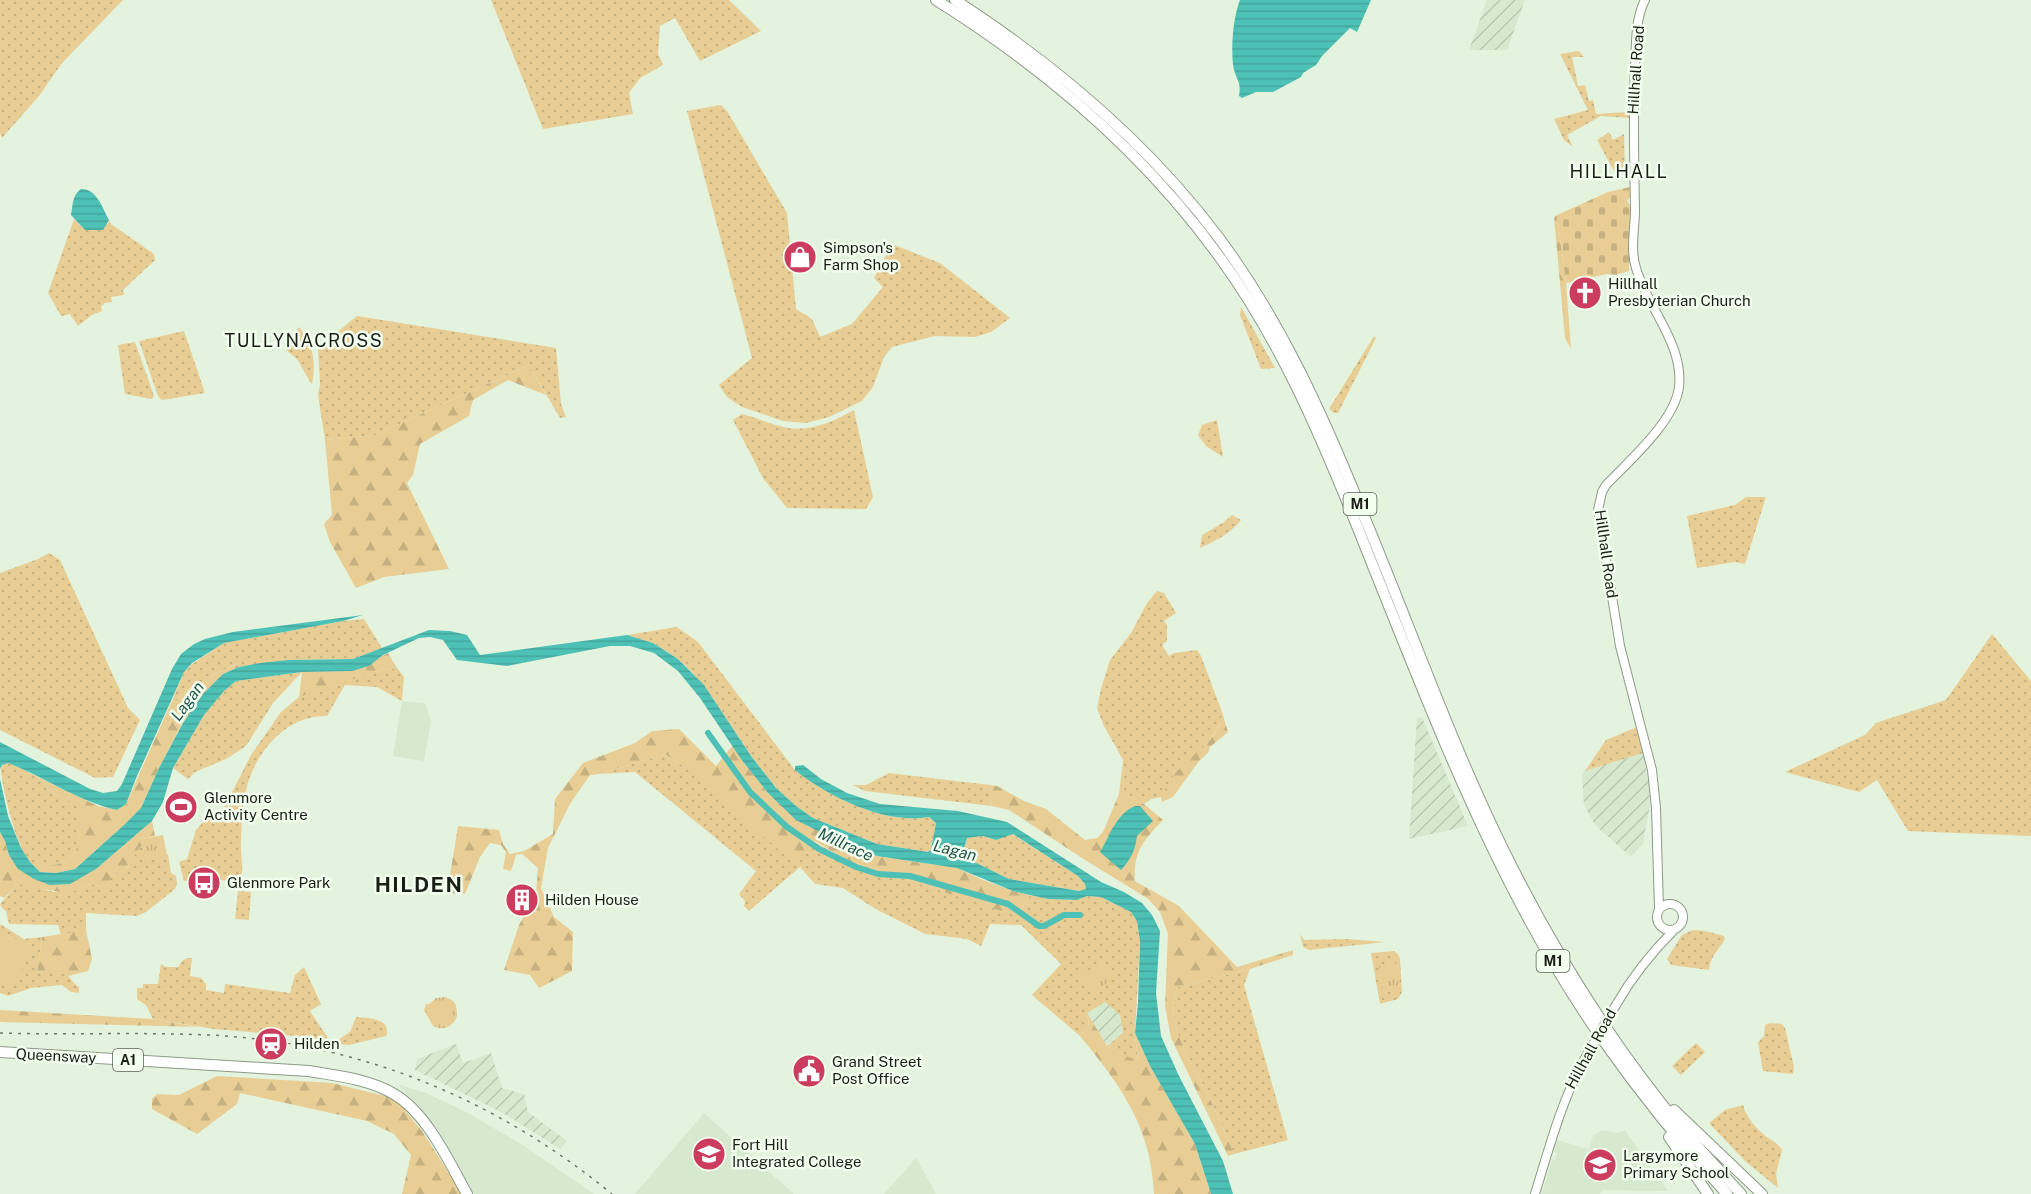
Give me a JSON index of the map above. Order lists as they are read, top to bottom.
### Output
{
  "streets": {
    "highway": ["M1", "Queensway", "A1"],
    "main road": ["Hillhall Road"]
  },
  "districts": ["HILLHALL", "TULLYNACROSS", "HILDEN"],
  "water": ["Lagan", "Millrace"],
  "places": {
    "shop": ["Simpson's Farm Shop"],
    "church": ["Hillhall Presbyterian Church"],
    "sports": ["Glenmore Activity Centre"],
    "bus stop": ["Glenmore Park"],
    "building": ["Hilden House"],
    "station": ["Hilden"],
    "public building": ["Grand Street Post Office"],
    "school or university": ["Fort Hill Integrated College", "Largymore Primary School"]
  }
}
